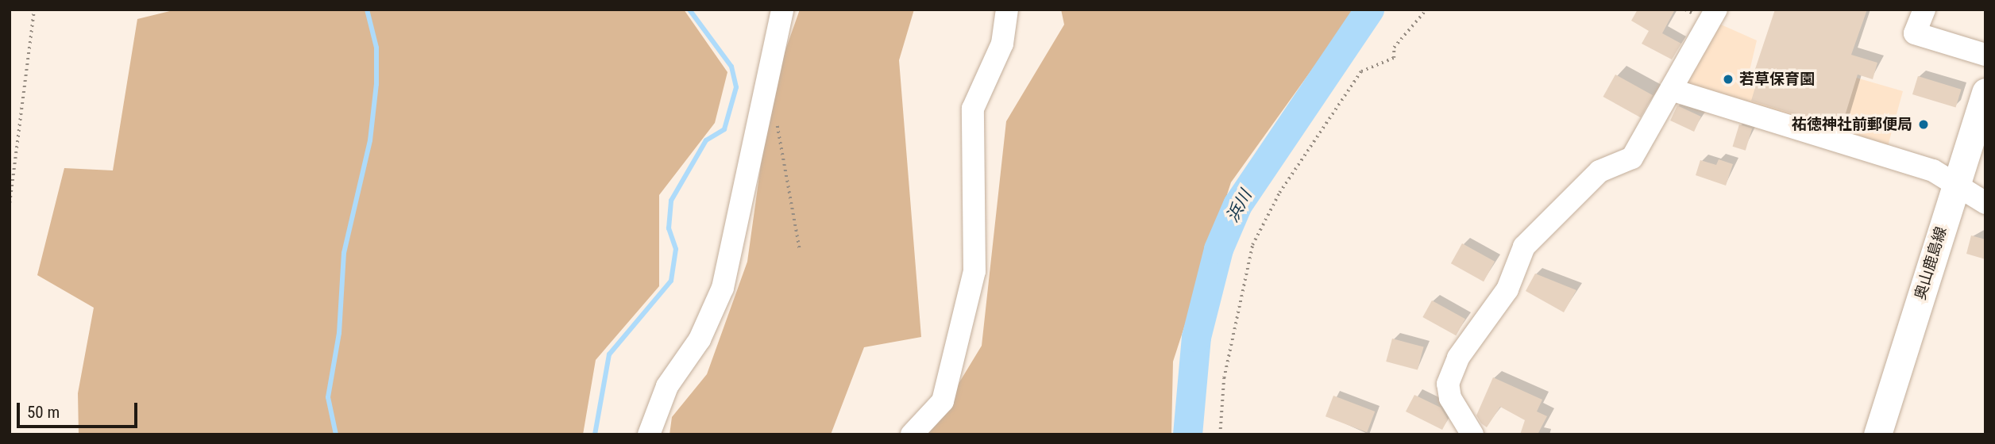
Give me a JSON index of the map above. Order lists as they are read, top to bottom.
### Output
{
  "streets": {
    "main road": ["奥山鹿島線"]
  },
  "water": ["浜川"],
  "places": ["若草保育園", "祐徳神社前郵便局"],
  "scale_bar": "50 m"
}
